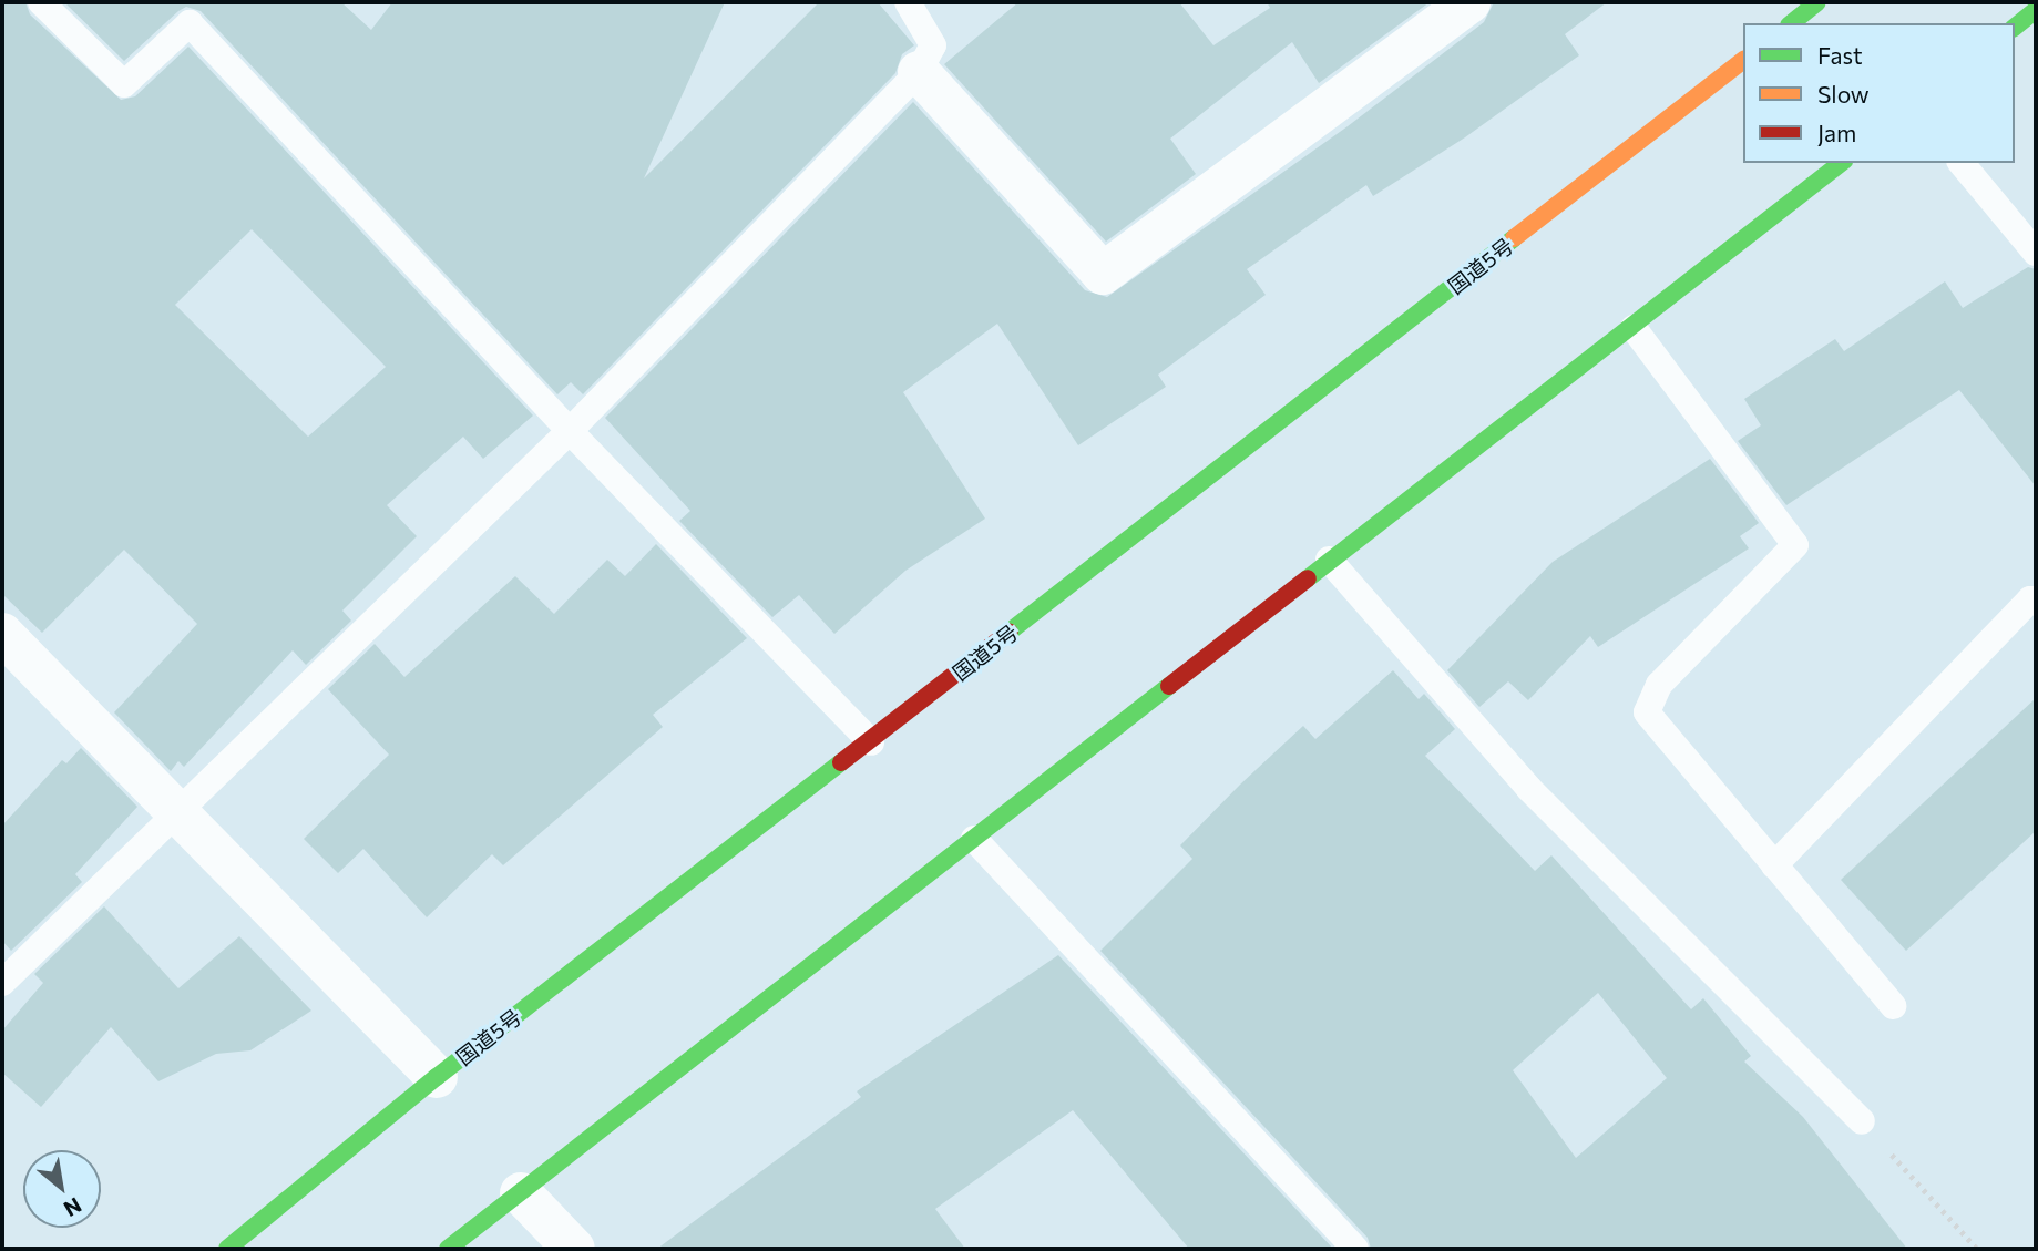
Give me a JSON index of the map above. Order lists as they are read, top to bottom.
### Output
{
  "streets": {
    "highway": ["国道5号"]
  },
  "legend": ["Fast", "Slow", "Jam"],
  "north": "bottom right"
}
